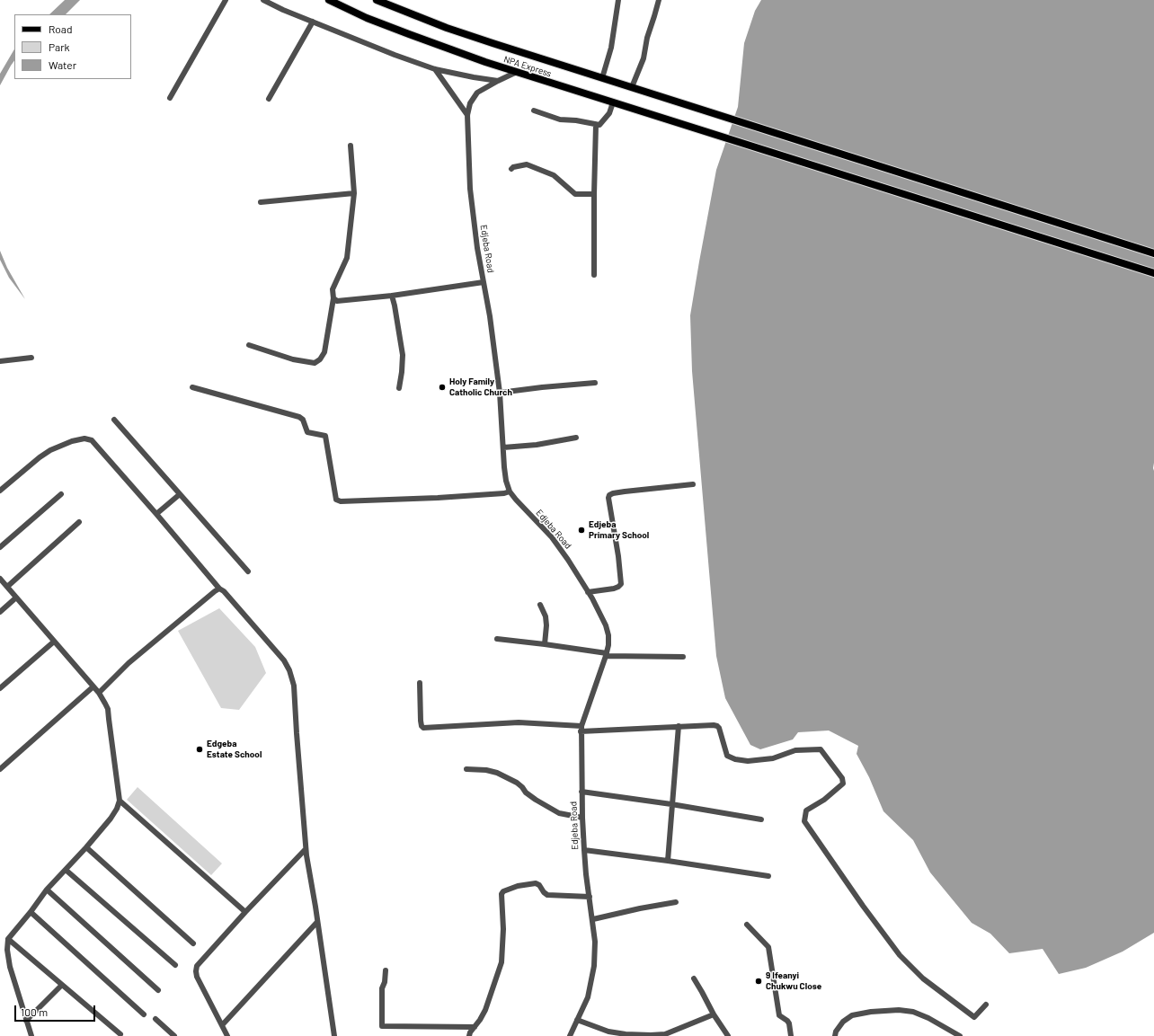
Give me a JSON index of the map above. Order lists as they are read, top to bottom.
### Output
{
  "streets": {
    "main road": ["NPA Express"],
    "street": ["Edjeba Road"]
  },
  "crossings": [
    ["NPA Express", "Edjeba Road"]
  ],
  "places": [
    "Holy Family Catholic Church",
    "Edjeba Primary School",
    "Edgeba Estate School",
    "9 Ifeanyi Chukwu Close"
  ],
  "legend": ["Road", "Park", "Water"],
  "scale_bar": "100 m"
}
